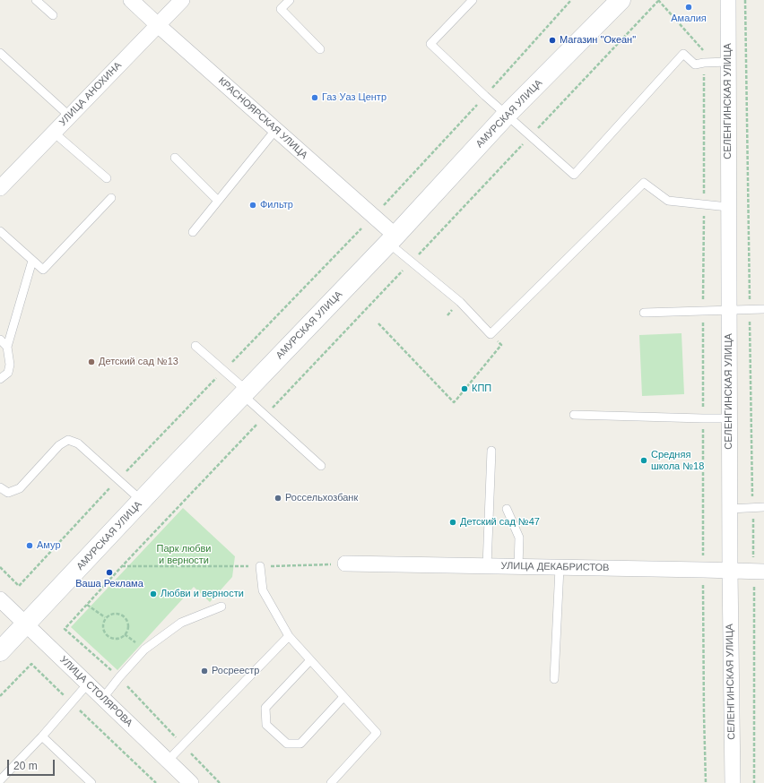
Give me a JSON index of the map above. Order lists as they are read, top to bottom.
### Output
{
  "streets": {
    "main road": ["АМУРСКАЯ УЛИЦА"],
    "street": [
      "УЛИЦА АНОХИНА",
      "СЕЛЕНГИНСКАЯ УЛИЦА",
      "КРАСНОЯРСКАЯ УЛИЦА",
      "УЛИЦА ДЕКАБРИСТОВ",
      "УЛИЦА СТОЛЯРОВА"
    ]
  },
  "crossings": [
    ["УЛИЦА АНОХИНА", "КРАСНОЯРСКАЯ УЛИЦА"],
    ["СЕЛЕНГИНСКАЯ УЛИЦА", "УЛИЦА ДЕКАБРИСТОВ"],
    ["АМУРСКАЯ УЛИЦА", "КРАСНОЯРСКАЯ УЛИЦА"],
    ["АМУРСКАЯ УЛИЦА", "УЛИЦА СТОЛЯРОВА"]
  ],
  "parks": ["Парк любви и верности"],
  "places": [
    "Амалия",
    "Магазин \"Океан\"",
    "Газ Уаз Центр",
    "Фильтр",
    "Детский сад №13",
    "КПП",
    "Средняя школа №18",
    "Россельхозбанк",
    "Детский сад №47",
    "Амур",
    "Ваша Реклама",
    "Любви и верности",
    "Росреестр"
  ],
  "scale_bar": "20 m"
}
